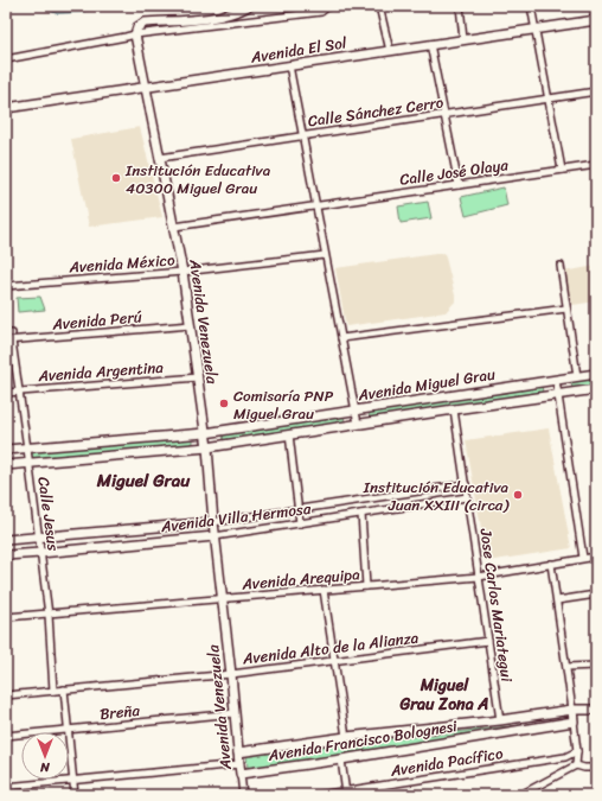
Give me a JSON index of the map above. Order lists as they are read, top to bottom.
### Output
{
  "streets": {
    "street": [
      "Avenida El Sol",
      "Calle Sánchez Cerro",
      "Calle José Olaya",
      "Avenida México",
      "Avenida Perú",
      "Avenida Venezuela",
      "Avenida Argentina",
      "Avenida Miguel Grau",
      "Calle Jesus",
      "Avenida Villa Hermosa",
      "Avenida Arequipa",
      "Jose Carlos Mariategui",
      "Avenida Alto de la Alianza",
      "Breña",
      "Avenida Francisco Bolognesi",
      "Avenida Pacífico"
    ]
  },
  "crossings": [
    ["Avenida El Sol", "Avenida Venezuela"],
    ["Calle Sánchez Cerro", "Avenida Venezuela"],
    ["Calle José Olaya", "Avenida Venezuela"],
    ["Avenida México", "Avenida Venezuela"],
    ["Avenida Perú", "Avenida Venezuela"],
    ["Avenida Perú", "Calle Jesus"],
    ["Avenida Venezuela", "Avenida Argentina"],
    ["Avenida Venezuela", "Avenida Miguel Grau"],
    ["Avenida Venezuela", "Avenida Villa Hermosa"],
    ["Avenida Venezuela", "Avenida Arequipa"],
    ["Avenida Venezuela", "Avenida Alto de la Alianza"],
    ["Avenida Venezuela", "Breña"],
    ["Avenida Venezuela", "Avenida Francisco Bolognesi"],
    ["Avenida Argentina", "Calle Jesus"],
    ["Avenida Miguel Grau", "Calle Jesus"],
    ["Avenida Miguel Grau", "Jose Carlos Mariategui"],
    ["Calle Jesus", "Avenida Villa Hermosa"],
    ["Calle Jesus", "Avenida Arequipa"],
    ["Calle Jesus", "Avenida Alto de la Alianza"],
    ["Avenida Villa Hermosa", "Jose Carlos Mariategui"],
    ["Avenida Arequipa", "Jose Carlos Mariategui"],
    ["Jose Carlos Mariategui", "Avenida Alto de la Alianza"],
    ["Jose Carlos Mariategui", "Avenida Francisco Bolognesi"]
  ],
  "districts": ["Miguel Grau", "Miguel Grau Zona A"],
  "places": ["Institución Educativa 40300 Miguel Grau", "Comisaría PNP Miguel Grau", "Institución Educativa Juan XXIII (circa)"],
  "north": "bottom"
}
